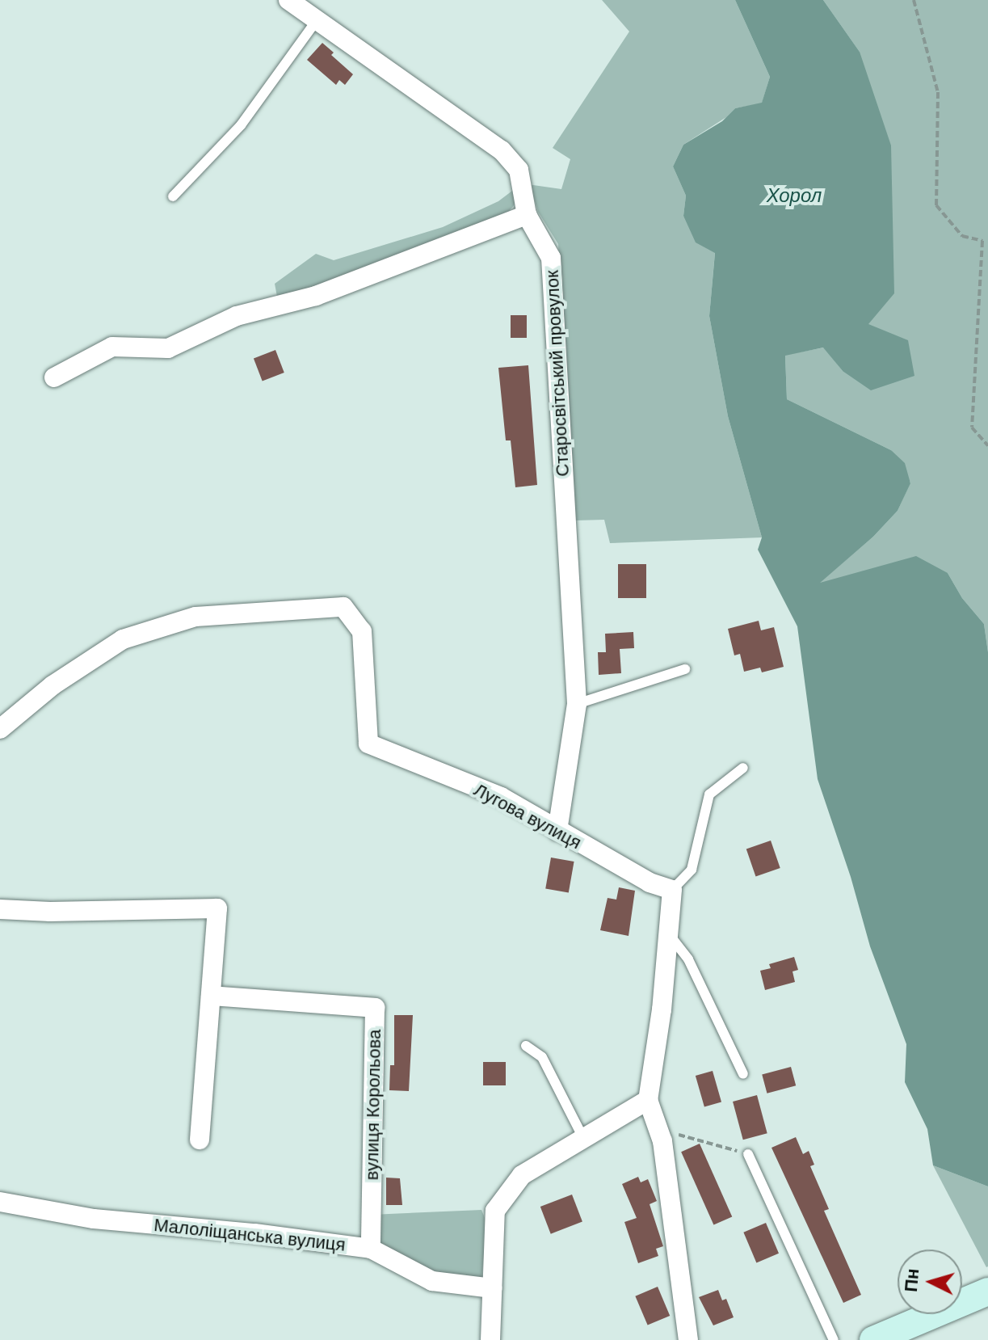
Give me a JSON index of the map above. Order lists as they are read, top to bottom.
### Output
{
  "streets": {
    "street": [
      "Старосвітський провулок",
      "Лугова вулиця",
      "вулиця Корольова",
      "Малоліщанська вулиця"
    ]
  },
  "crossings": [
    ["Старосвітський провулок", "Лугова вулиця"],
    ["вулиця Корольова", "Малоліщанська вулиця"]
  ],
  "water": ["Хорол"],
  "north": "left"
}
